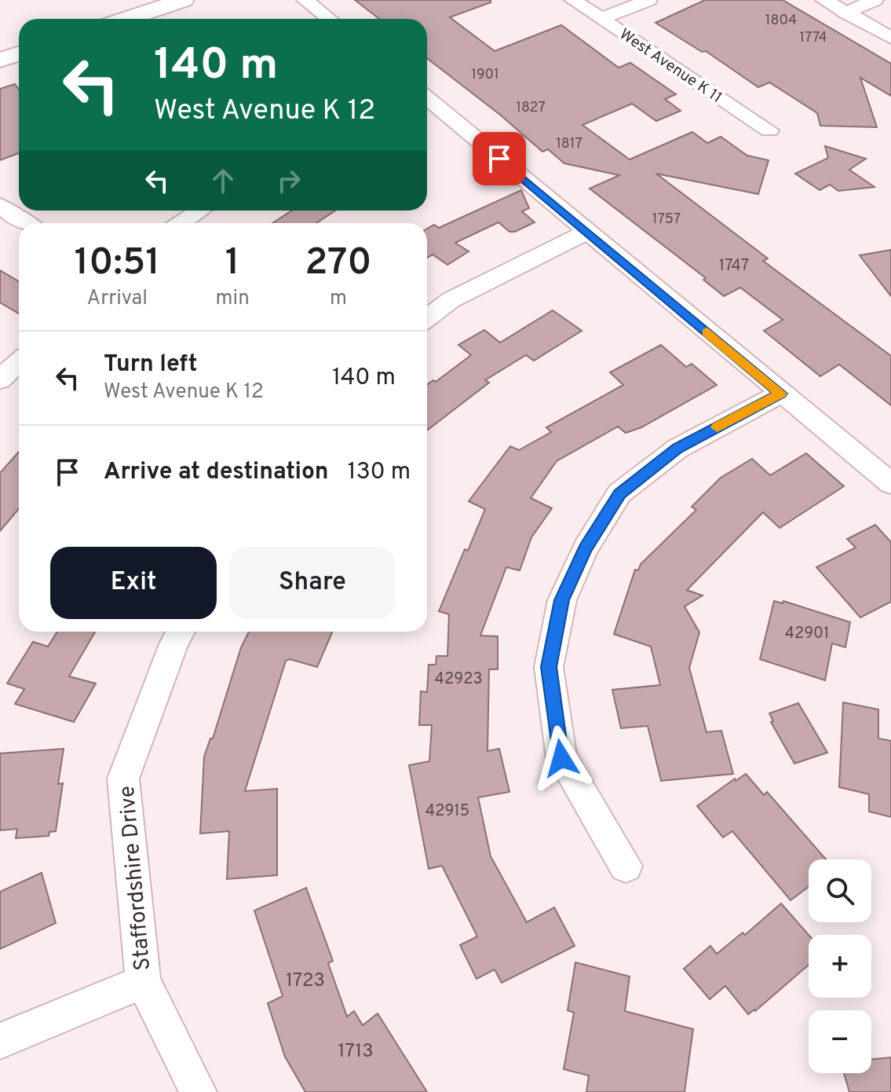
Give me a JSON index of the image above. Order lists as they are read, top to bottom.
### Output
{
  "streets": {
    "street": ["West Avenue K 11", "Staffordshire Drive"]
  },
  "house_numbers": [
    "1804",
    "1774",
    "1901",
    "1827",
    "1817",
    "1757",
    "1747",
    "42901",
    "42923",
    "42915",
    "1723",
    "1713"
  ],
  "page": {
    "turn": ["140 m", "West Avenue K 12"],
    "eta": [
      "10:51",
      "Arrival",
      "1",
      "min",
      "270",
      "m"
    ],
    "list": [
      {
        "name": "Turn left",
        "note": "West Avenue K 12",
        "value": "140 m"
      },
      {
        "name": "Arrive at destination",
        "value": "130 m"
      }
    ],
    "buttons": ["Exit", "Share"],
    "map_buttons": ["+", "−"]
  }
}
